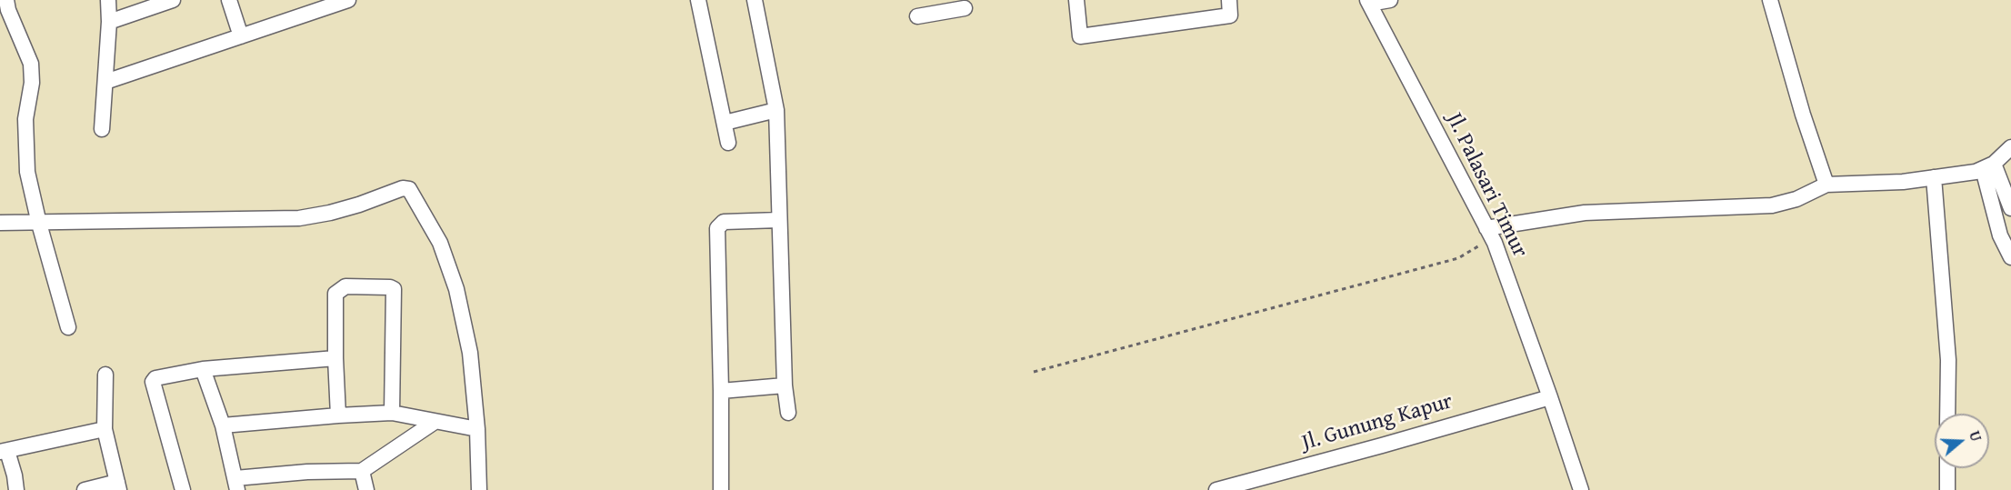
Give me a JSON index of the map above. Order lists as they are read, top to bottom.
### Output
{
  "streets": {
    "street": ["Jl. Palasari Timur", "Jl. Gunung Kapur"]
  },
  "crossings": [
    ["Jl. Palasari Timur", "Jl. Gunung Kapur"]
  ],
  "north": "right"
}
